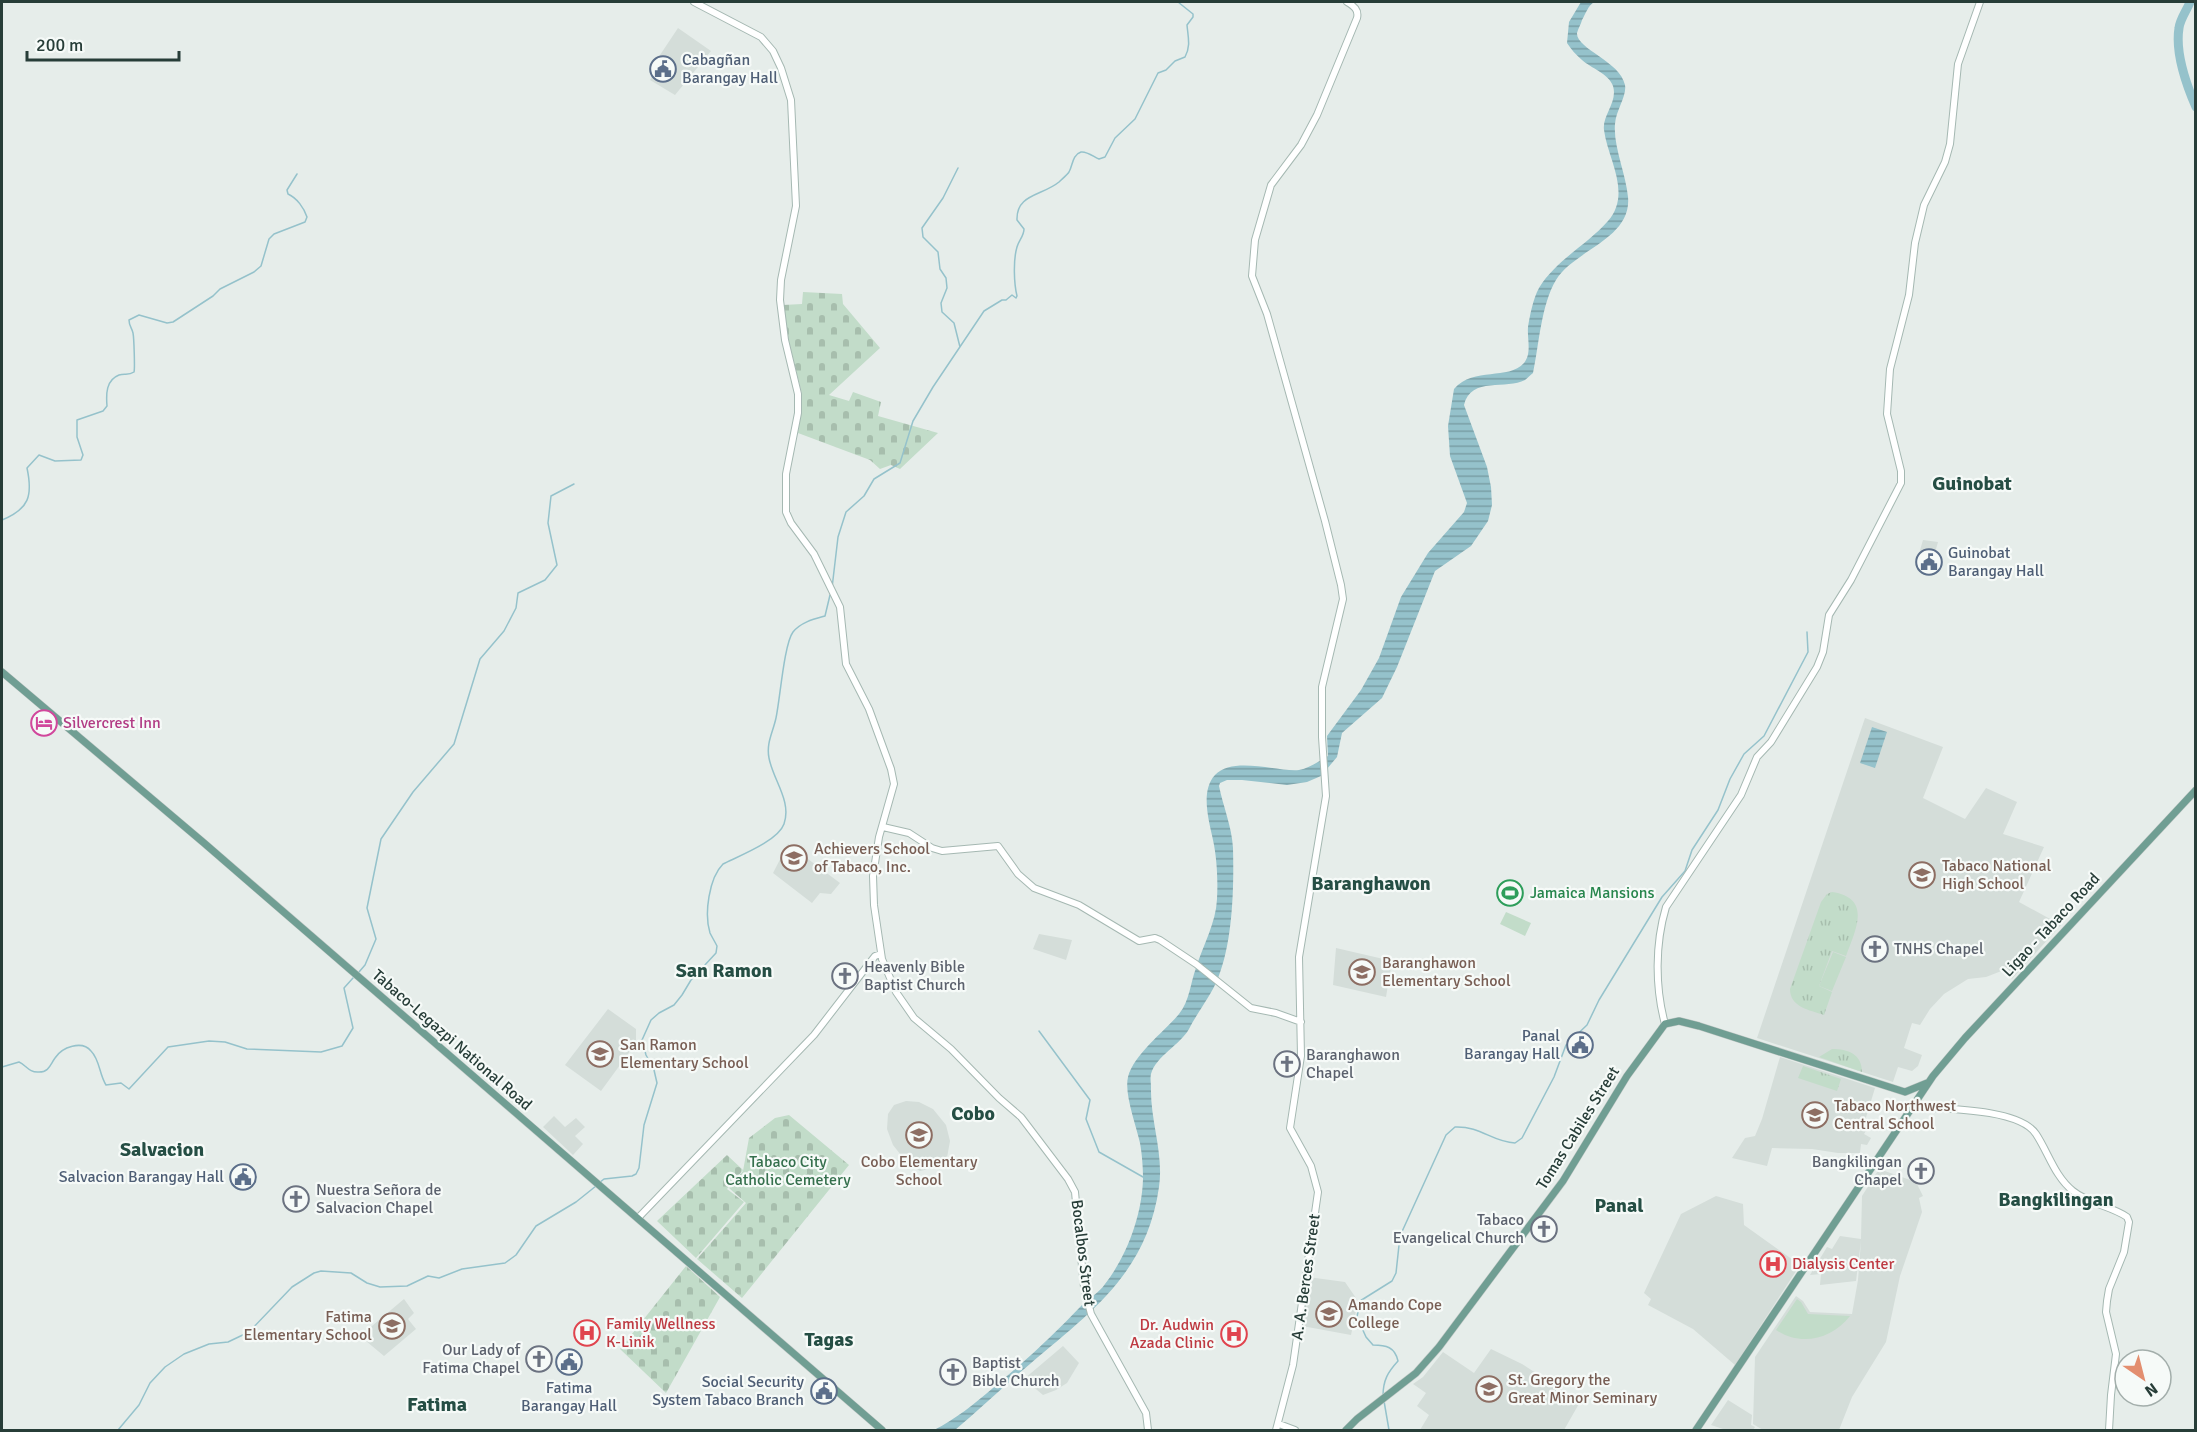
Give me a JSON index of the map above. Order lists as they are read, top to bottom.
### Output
{
  "streets": {
    "main road": ["Ligao - Tabaco Road", "Tabaco-Legazpi National Road", "Tomas Cabiles Street"],
    "street": ["Bocalbos Street", "A. A. Berces Street"]
  },
  "districts": [
    "Guinobat",
    "Baranghawon",
    "San Ramon",
    "Cobo",
    "Salvacion",
    "Bangkilingan",
    "Panal",
    "Tagas",
    "Fatima"
  ],
  "parks": ["Tabaco City Catholic Cemetery"],
  "places": {
    "public building": [
      "Cabagñan Barangay Hall",
      "Guinobat Barangay Hall",
      "Panal Barangay Hall",
      "Salvacion Barangay Hall",
      "Fatima Barangay Hall",
      "Social Security System Tabaco Branch"
    ],
    "hotel": ["Silvercrest Inn"],
    "school or university": [
      "Achievers School of Tabaco, Inc.",
      "Tabaco National High School",
      "Baranghawon Elementary School",
      "San Ramon Elementary School",
      "Tabaco Northwest Central School",
      "Cobo Elementary School",
      "Amando Cope College",
      "Fatima Elementary School",
      "St. Gregory the Great Minor Seminary"
    ],
    "sports": ["Jamaica Mansions"],
    "church": [
      "TNHS Chapel",
      "Heavenly Bible Baptist Church",
      "Baranghawon Chapel",
      "Bangkilingan Chapel",
      "Nuestra Señora de Salvacion Chapel",
      "Tabaco Evangelical Church",
      "Our Lady of Fatima Chapel",
      "Baptist Bible Church"
    ],
    "hospital": ["Dialysis Center", "Family Wellness K-Linik", "Dr. Audwin Azada Clinic"]
  },
  "scale_bar": "200 m",
  "north": "bottom right"
}
